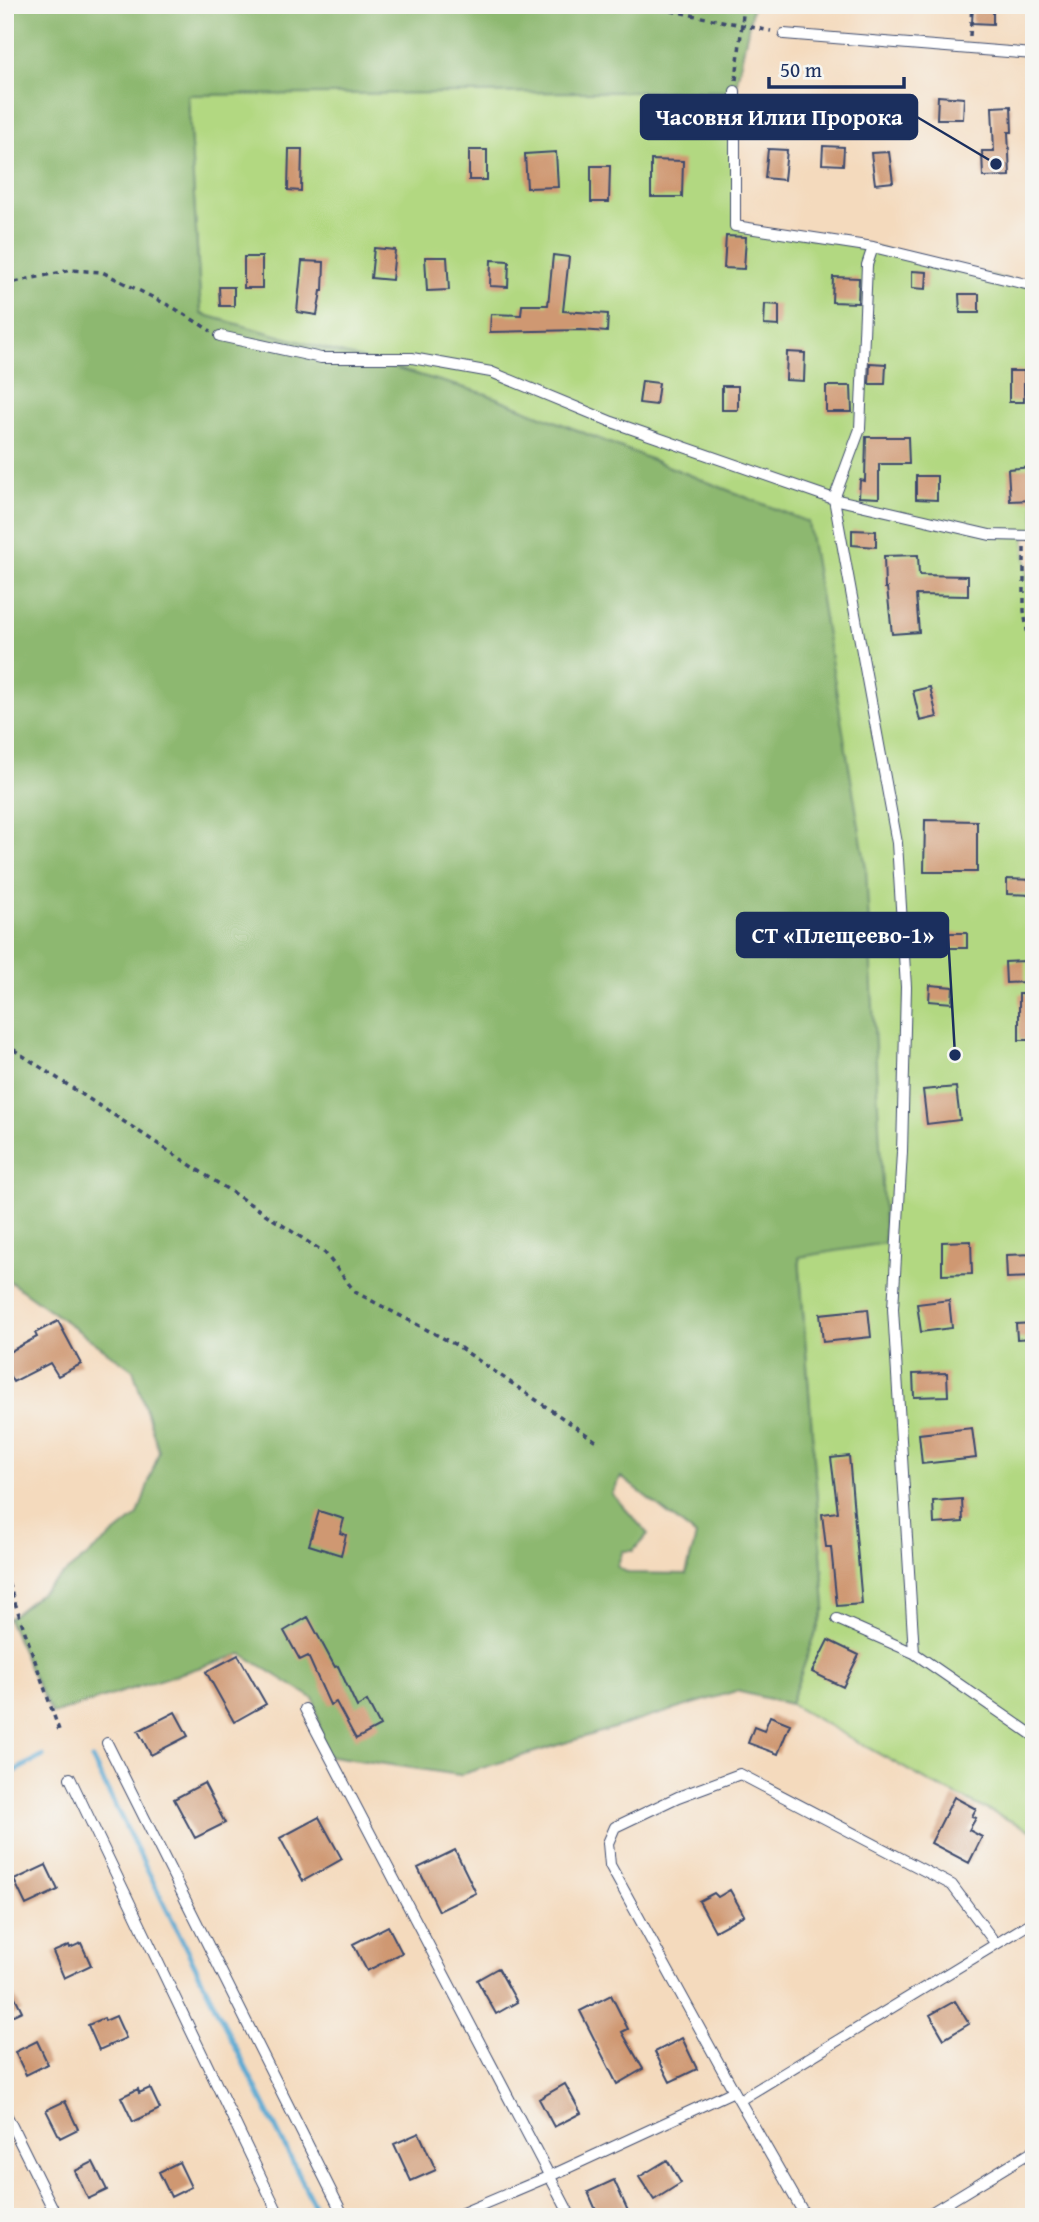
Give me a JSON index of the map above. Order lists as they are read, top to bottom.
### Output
{
  "places": ["Часовня Илии Пророка", "СТ «Плещеево-1»"],
  "scale_bar": "50 m"
}
